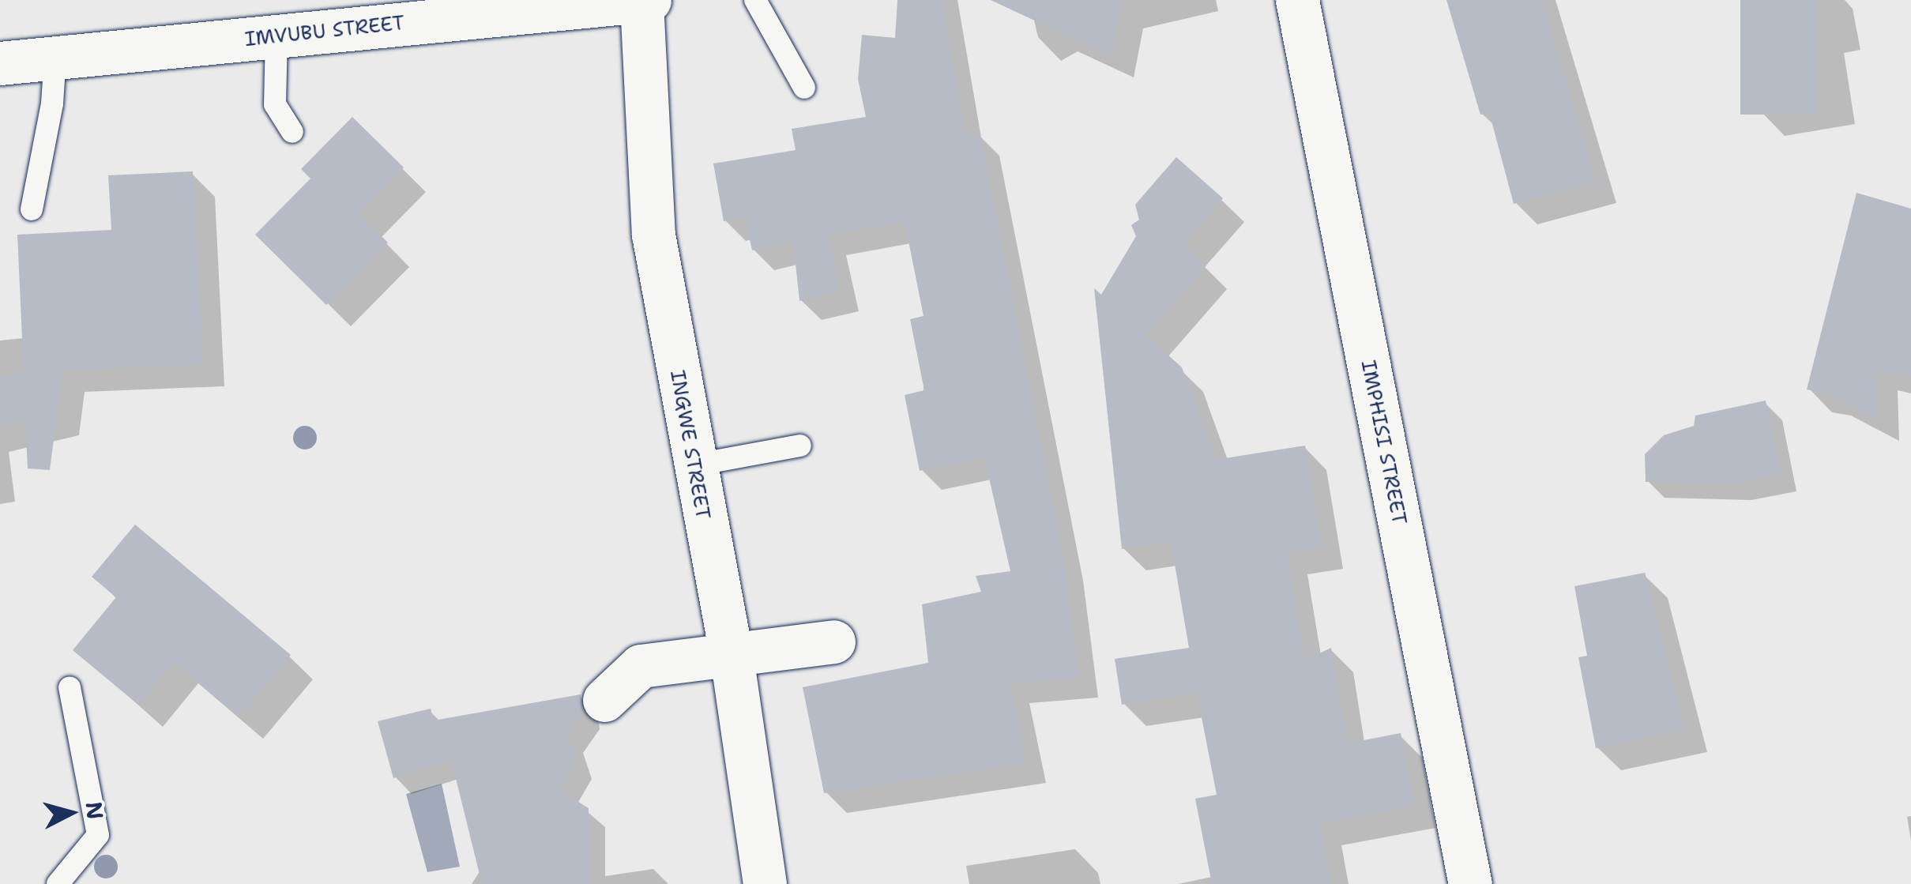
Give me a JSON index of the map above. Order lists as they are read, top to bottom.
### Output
{
  "streets": {
    "street": ["IMVUBU STREET", "IMPHISI STREET", "INGWE STREET"]
  },
  "crossings": [
    ["IMVUBU STREET", "INGWE STREET"]
  ],
  "north": "right"
}
